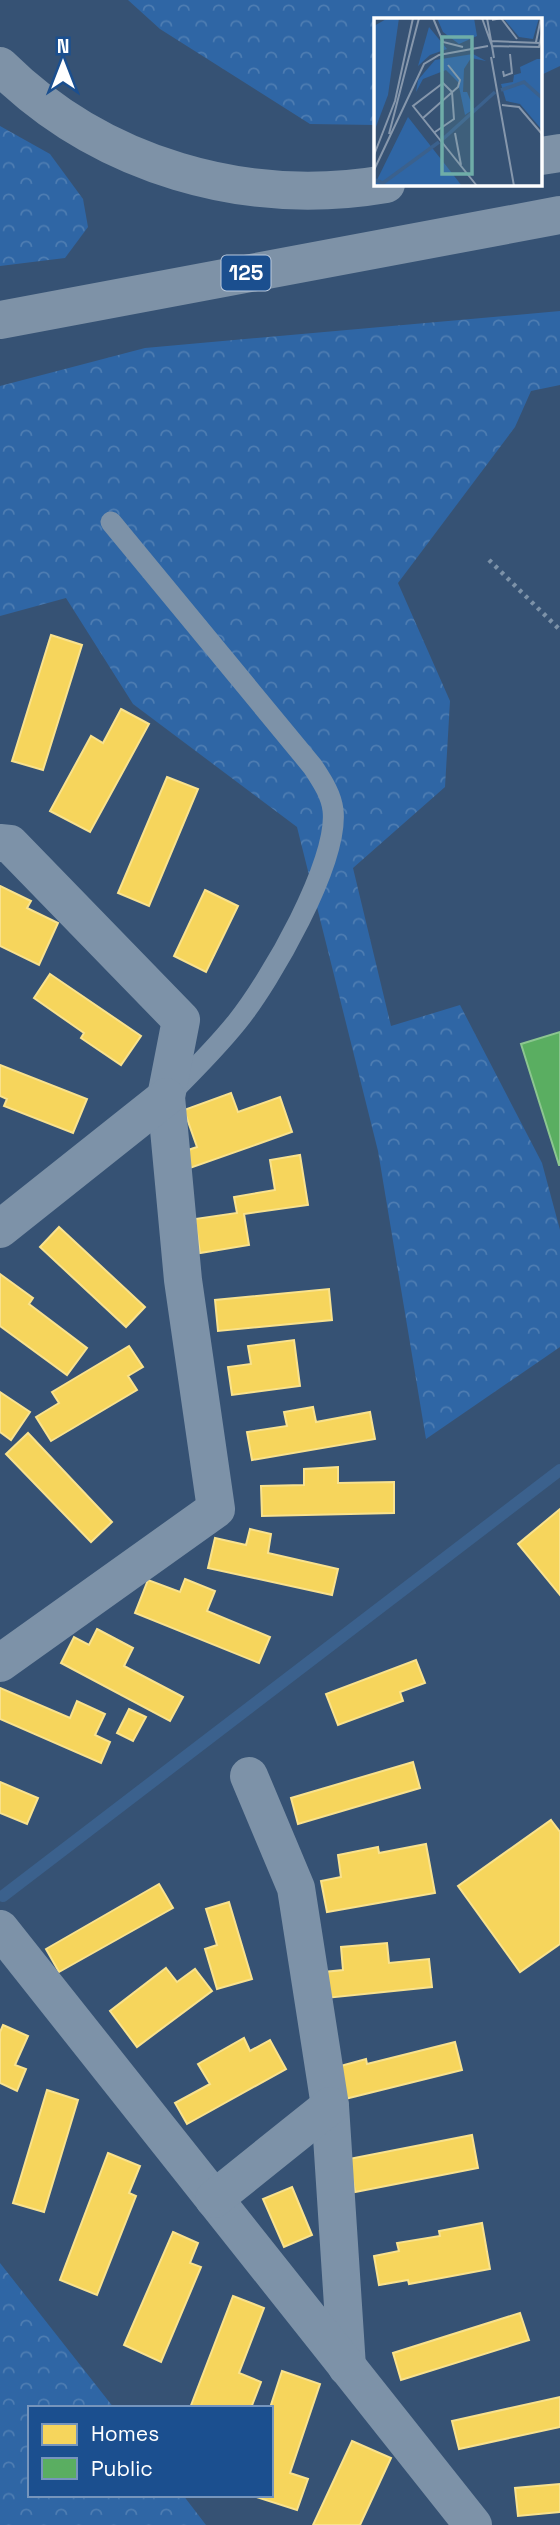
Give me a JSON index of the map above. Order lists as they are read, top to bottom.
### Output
{
  "streets": {
    "highway": ["125"]
  },
  "legend": ["Homes", "Public"],
  "north": "top"
}
